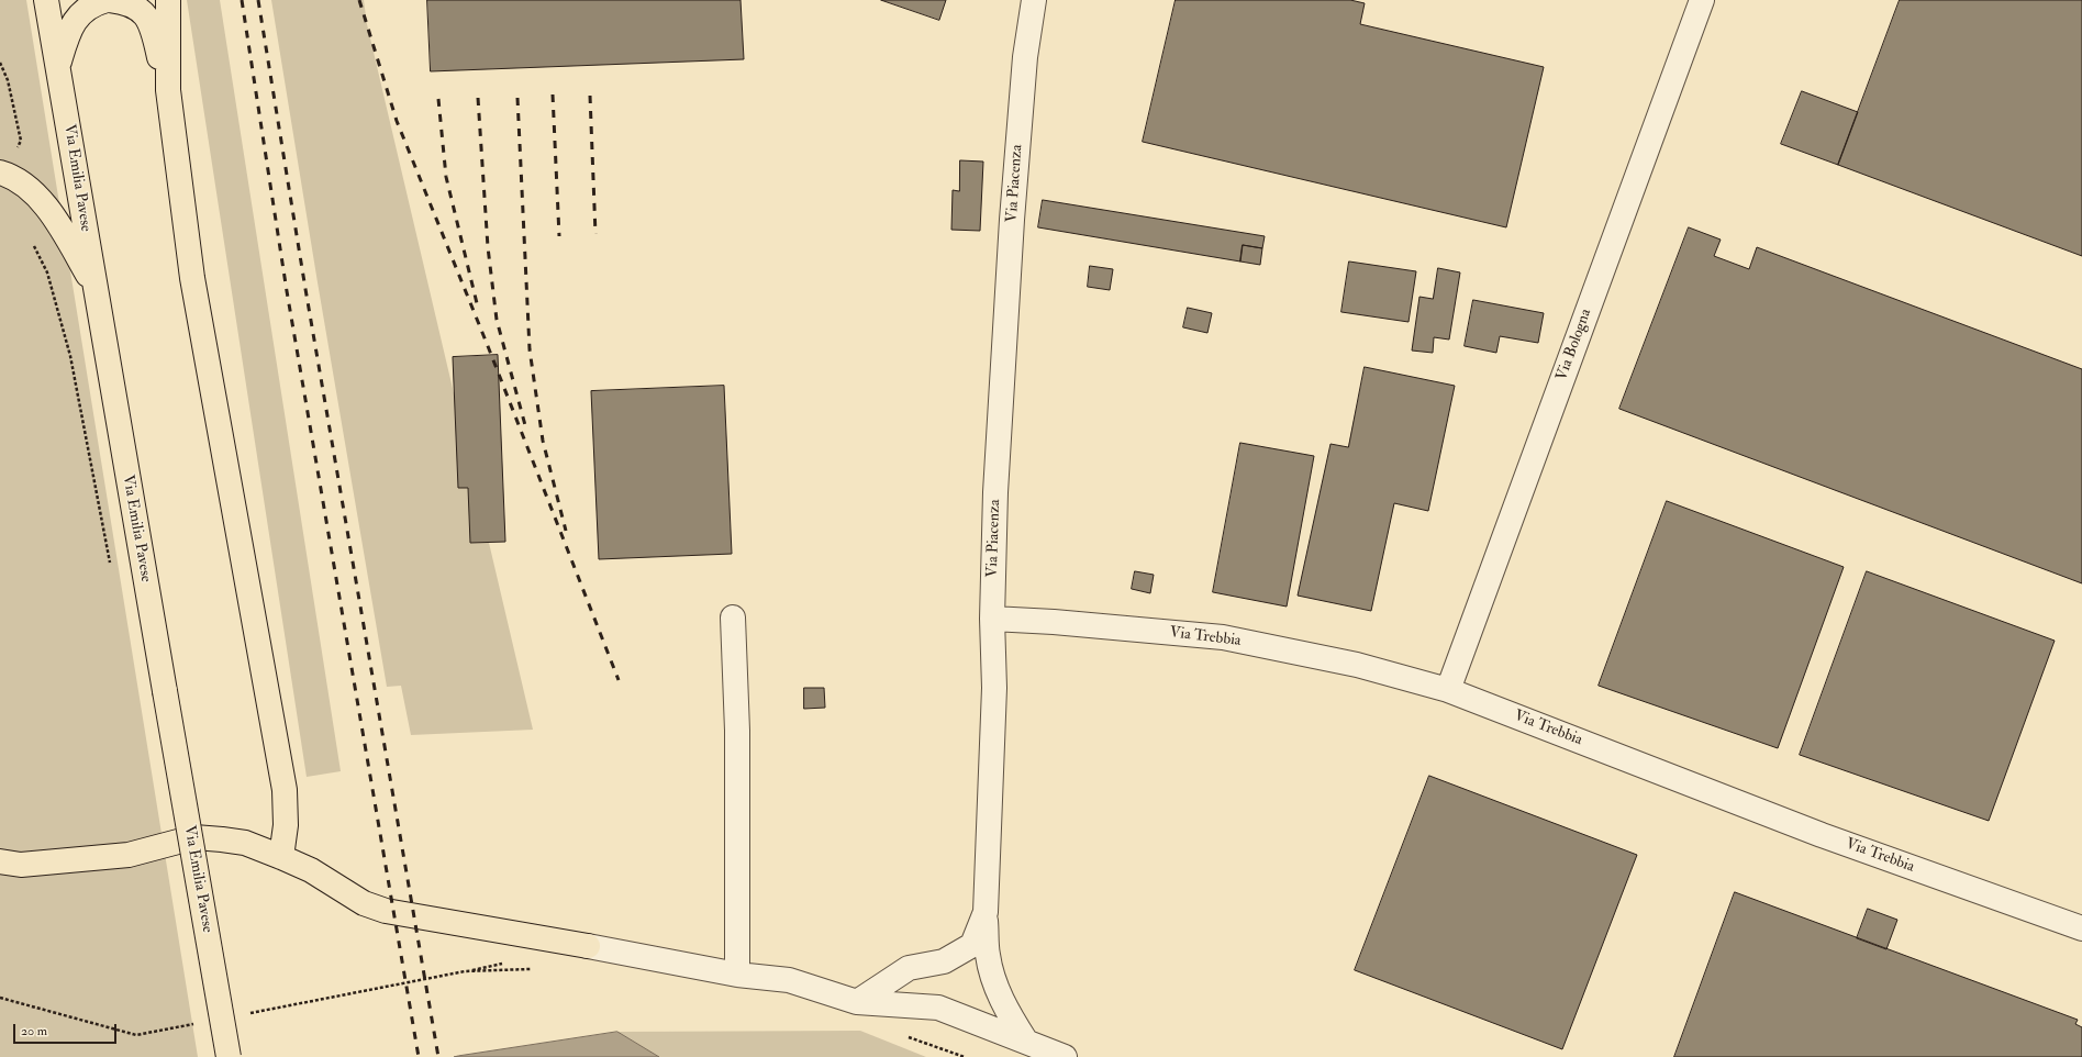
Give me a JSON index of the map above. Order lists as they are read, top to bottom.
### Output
{
  "streets": {
    "main road": ["Via Emilia Pavese"],
    "street": ["Via Piacenza", "Via Bologna", "Via Trebbia"]
  },
  "crossings": [
    ["Via Piacenza", "Via Trebbia"],
    ["Via Bologna", "Via Trebbia"]
  ],
  "scale_bar": "20 m"
}
